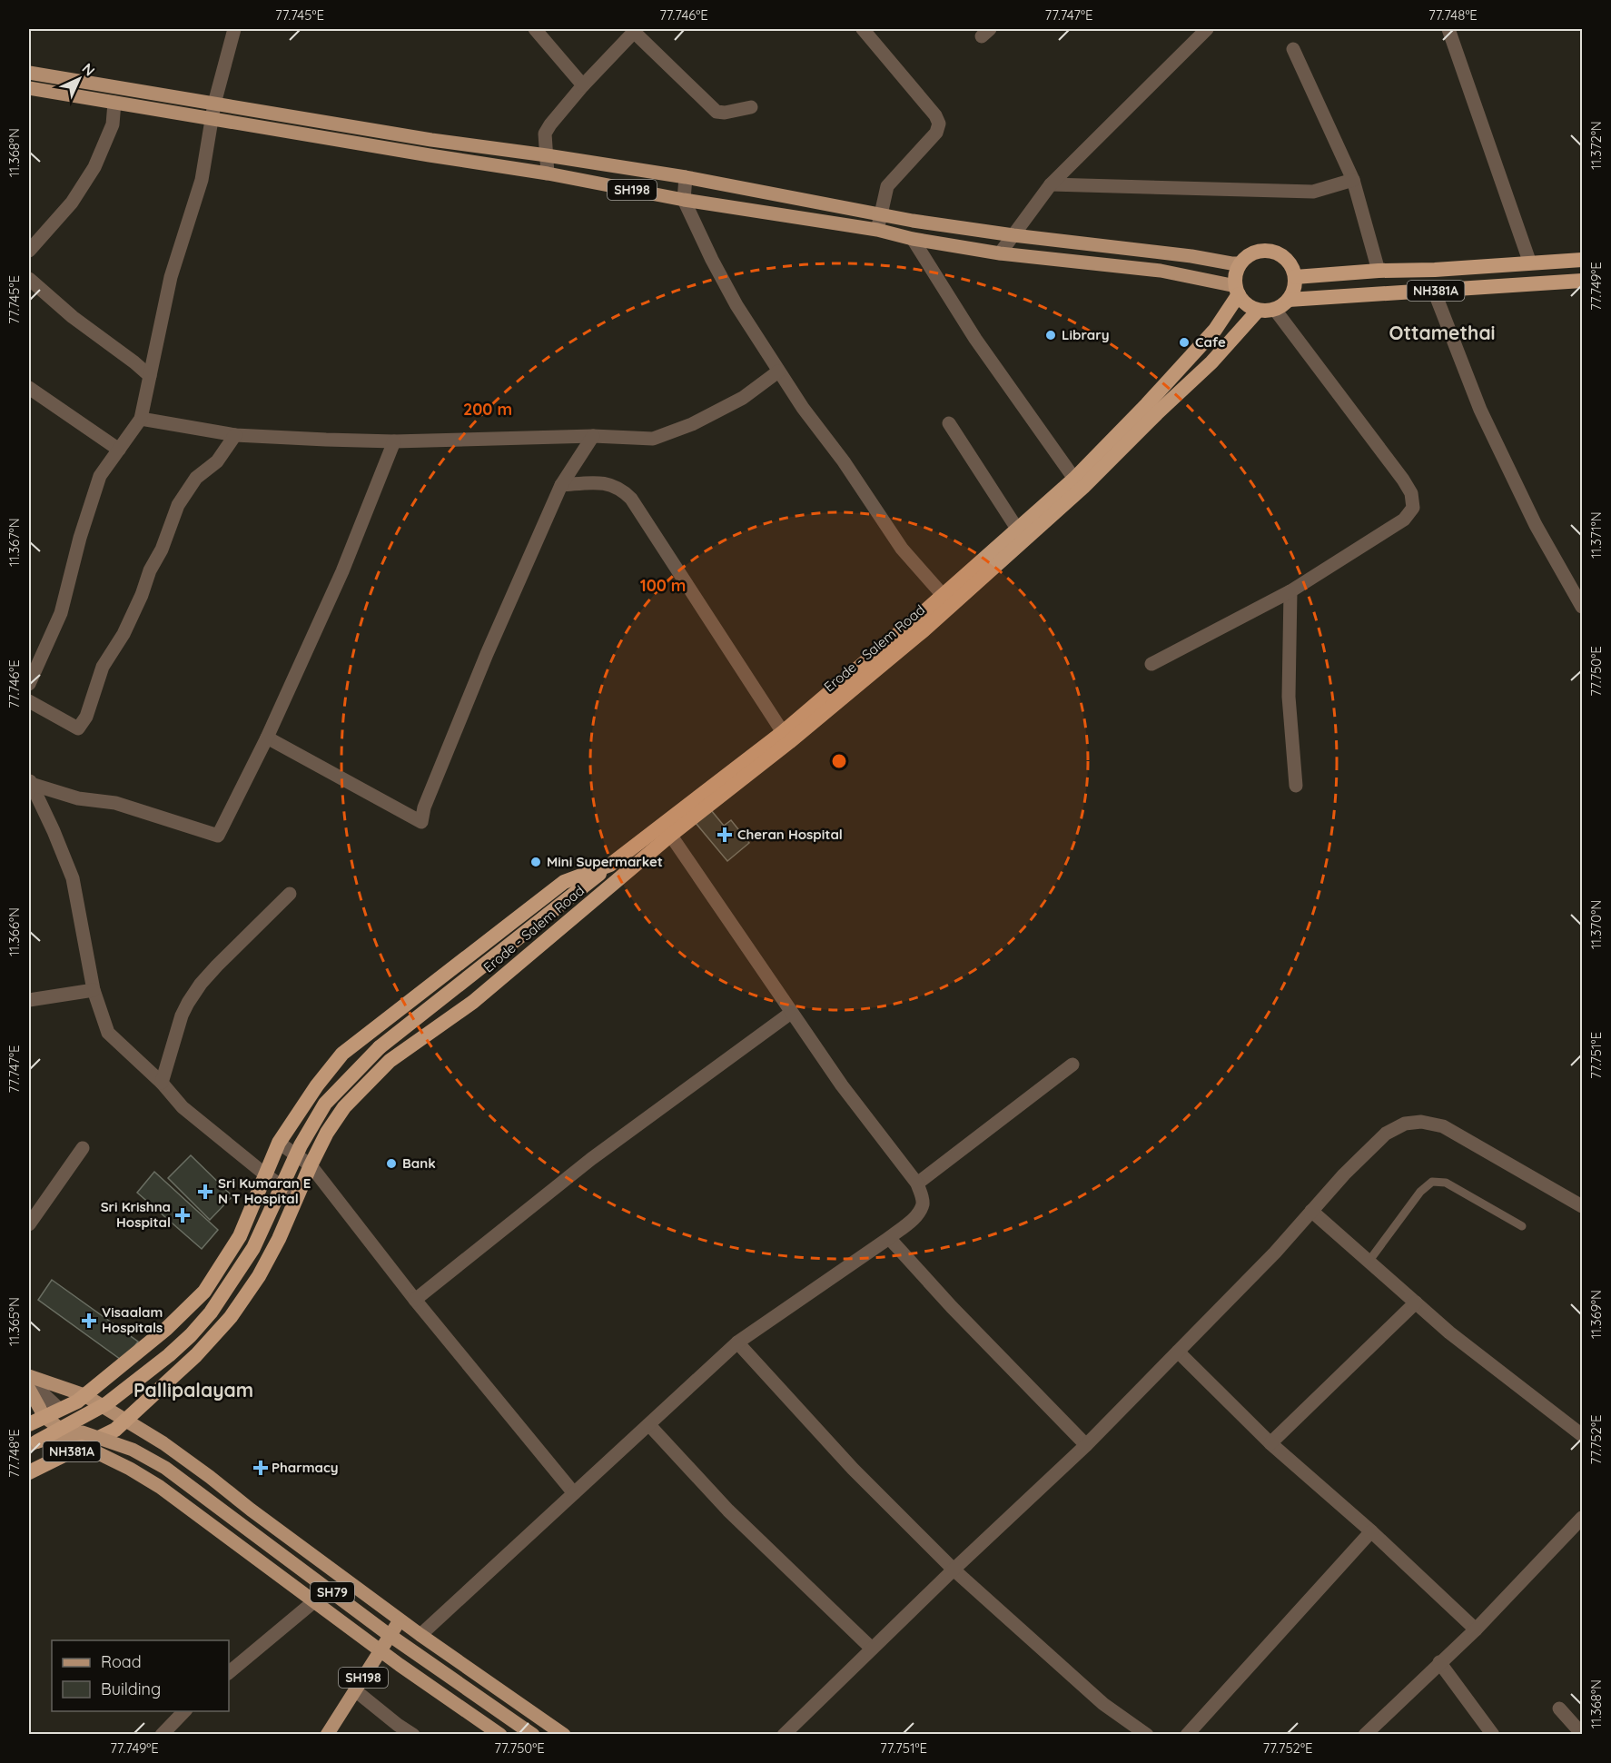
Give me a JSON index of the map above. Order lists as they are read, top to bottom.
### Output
{
  "streets": {
    "highway": ["NH381A", "Erode - Salem Road"],
    "main road": ["SH198", "SH79"]
  },
  "crossings": [
    ["SH198", "NH381A"],
    ["SH198", "Erode - Salem Road"],
    ["NH381A", "Erode - Salem Road"]
  ],
  "districts": ["Ottamethai", "Pallipalayam"],
  "places": {
    "other": [
      "Library",
      "Cafe",
      "Mini Supermarket",
      "Bank"
    ],
    "health": [
      "Cheran Hospital",
      "Sri Kumaran E N T Hospital",
      "Sri Krishna Hospital",
      "Visaalam Hospitals",
      "Pharmacy"
    ]
  },
  "legend": ["Road", "Building"],
  "north": "top right",
  "coordinates": [
    "77.745°E",
    "77.746°E",
    "77.747°E",
    "77.748°E",
    "11.372°N",
    "11.368°N",
    "77.749°E",
    "11.371°N",
    "11.367°N",
    "77.750°E",
    "11.370°N",
    "11.366°N",
    "77.751°E",
    "11.369°N",
    "11.365°N",
    "77.752°E"
  ],
  "rings": ["200 m", "100 m"]
}
